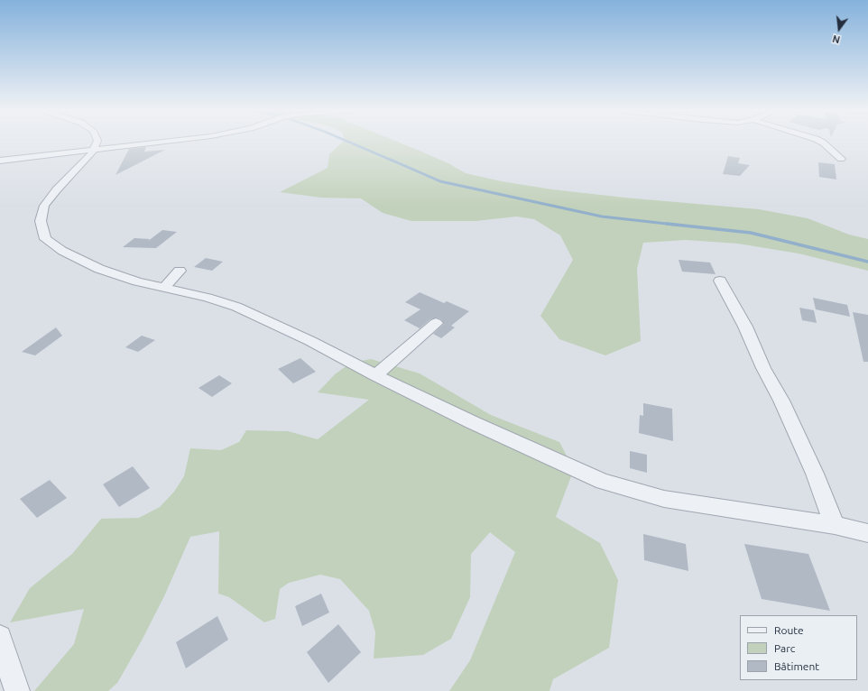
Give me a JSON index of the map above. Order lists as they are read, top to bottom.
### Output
{
  "legend": ["Route", "Parc", "Bâtiment"],
  "north": "bottom"
}
